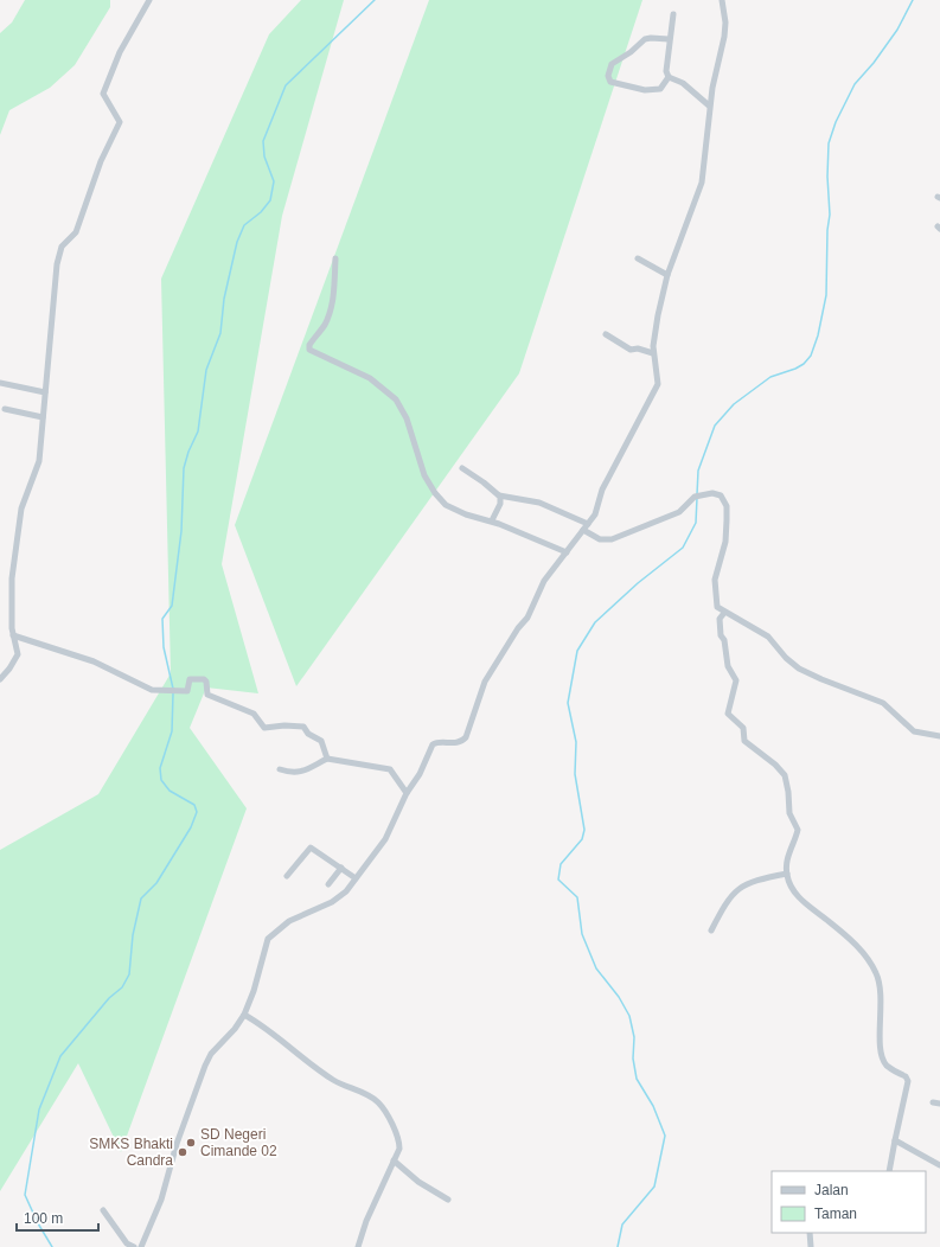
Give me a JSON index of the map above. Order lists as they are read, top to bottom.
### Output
{
  "places": ["SD Negeri Cimande 02", "SMKS Bhakti Candra"],
  "legend": ["Jalan", "Taman"],
  "scale_bar": "100 m"
}
